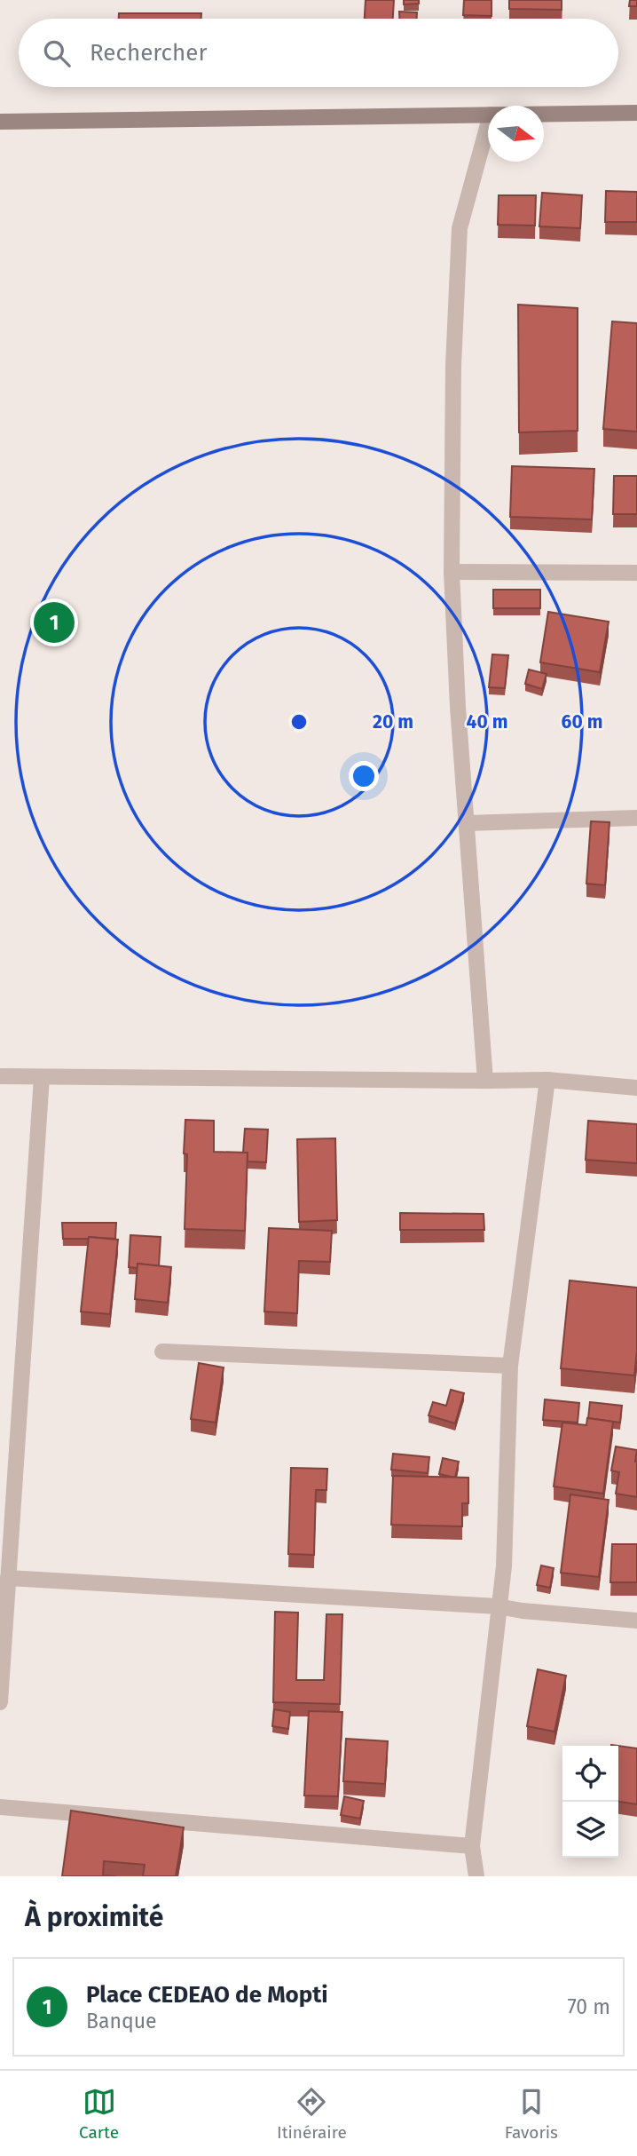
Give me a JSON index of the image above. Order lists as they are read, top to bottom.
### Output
{
  "north": "right",
  "page": {
    "search": "Rechercher",
    "pins": "1",
    "heading": "À proximité",
    "list": [
      {
        "mark": "1",
        "name": "Place CEDEAO de Mopti",
        "note": "Banque",
        "value": "70 m"
      }
    ],
    "nav": ["Carte", "Itinéraire", "Favoris"]
  },
  "rings": ["20 m", "40 m", "60 m"]
}
